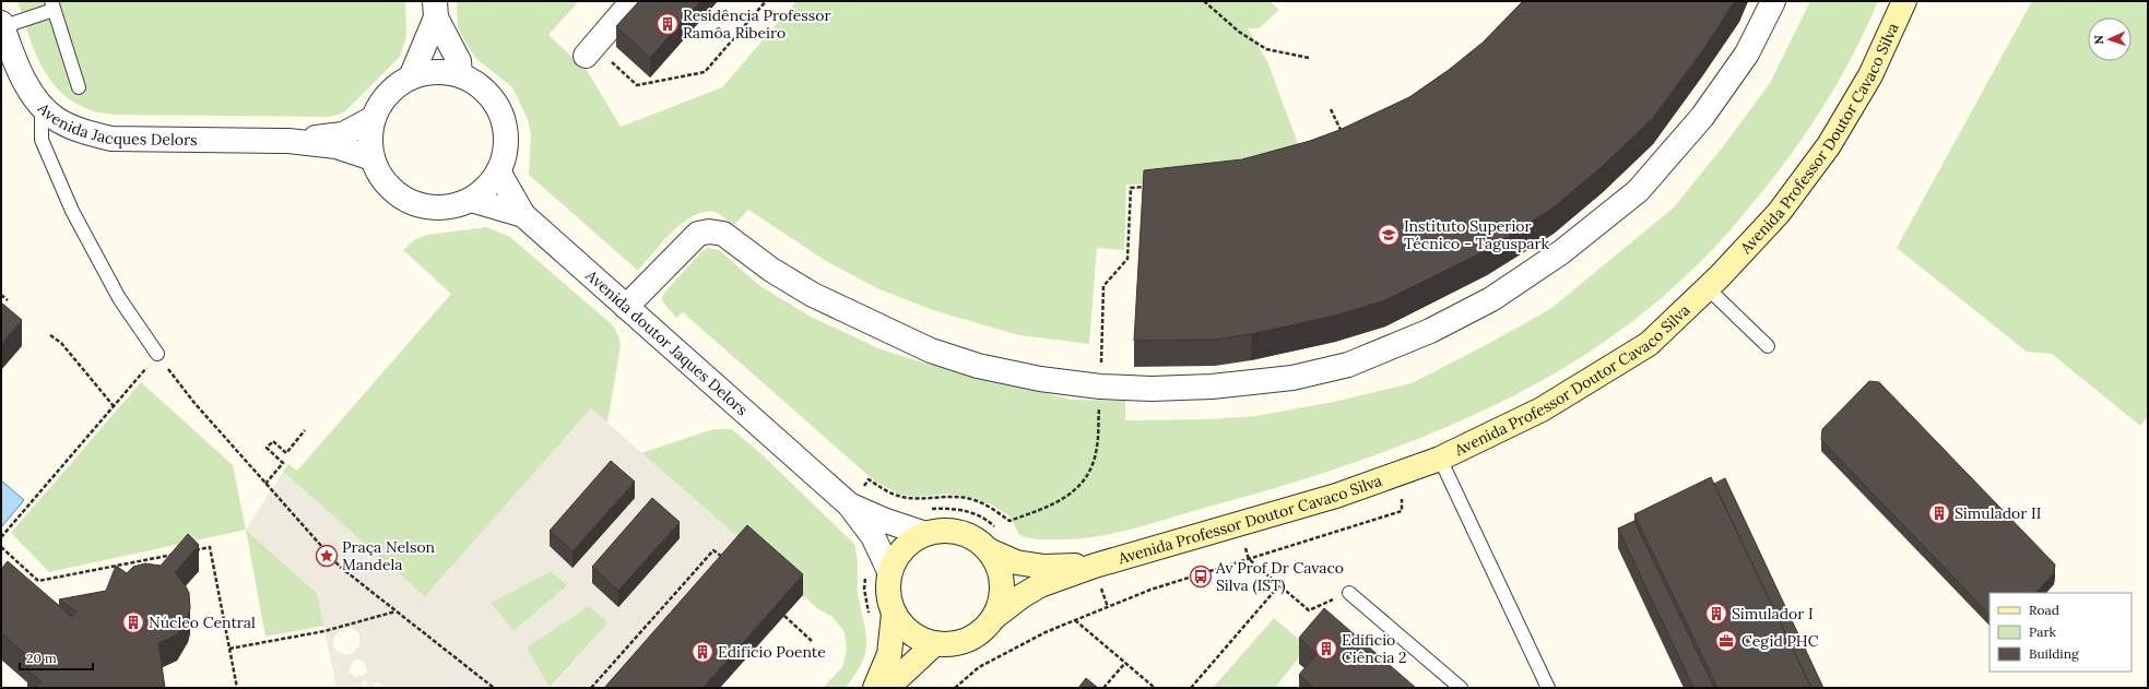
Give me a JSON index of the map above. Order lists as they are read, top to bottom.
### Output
{
  "streets": {
    "main road": ["Avenida Professor Doutor Cavaco Silva"],
    "street": ["Avenida Jacques Delors", "Avenida doutor Jaques Delors"]
  },
  "crossings": [
    ["Avenida Jacques Delors", "Avenida doutor Jaques Delors"],
    ["Avenida Professor Doutor Cavaco Silva", "Avenida doutor Jaques Delors"]
  ],
  "places": {
    "building": [
      "Residência Professor Ramôa Ribeiro",
      "Simulador II",
      "Simulador I",
      "Núcleo Central",
      "Edificio Ciência 2",
      "Edifício Poente"
    ],
    "school or university": ["Instituto Superior Técnico - Taguspark"],
    "place": ["Praça Nelson Mandela"],
    "bus stop": ["Av Prof Dr Cavaco Silva (IST)"],
    "office": ["Cegid PHC"]
  },
  "legend": ["Road", "Park", "Building"],
  "scale_bar": "20 m",
  "north": "left"
}
